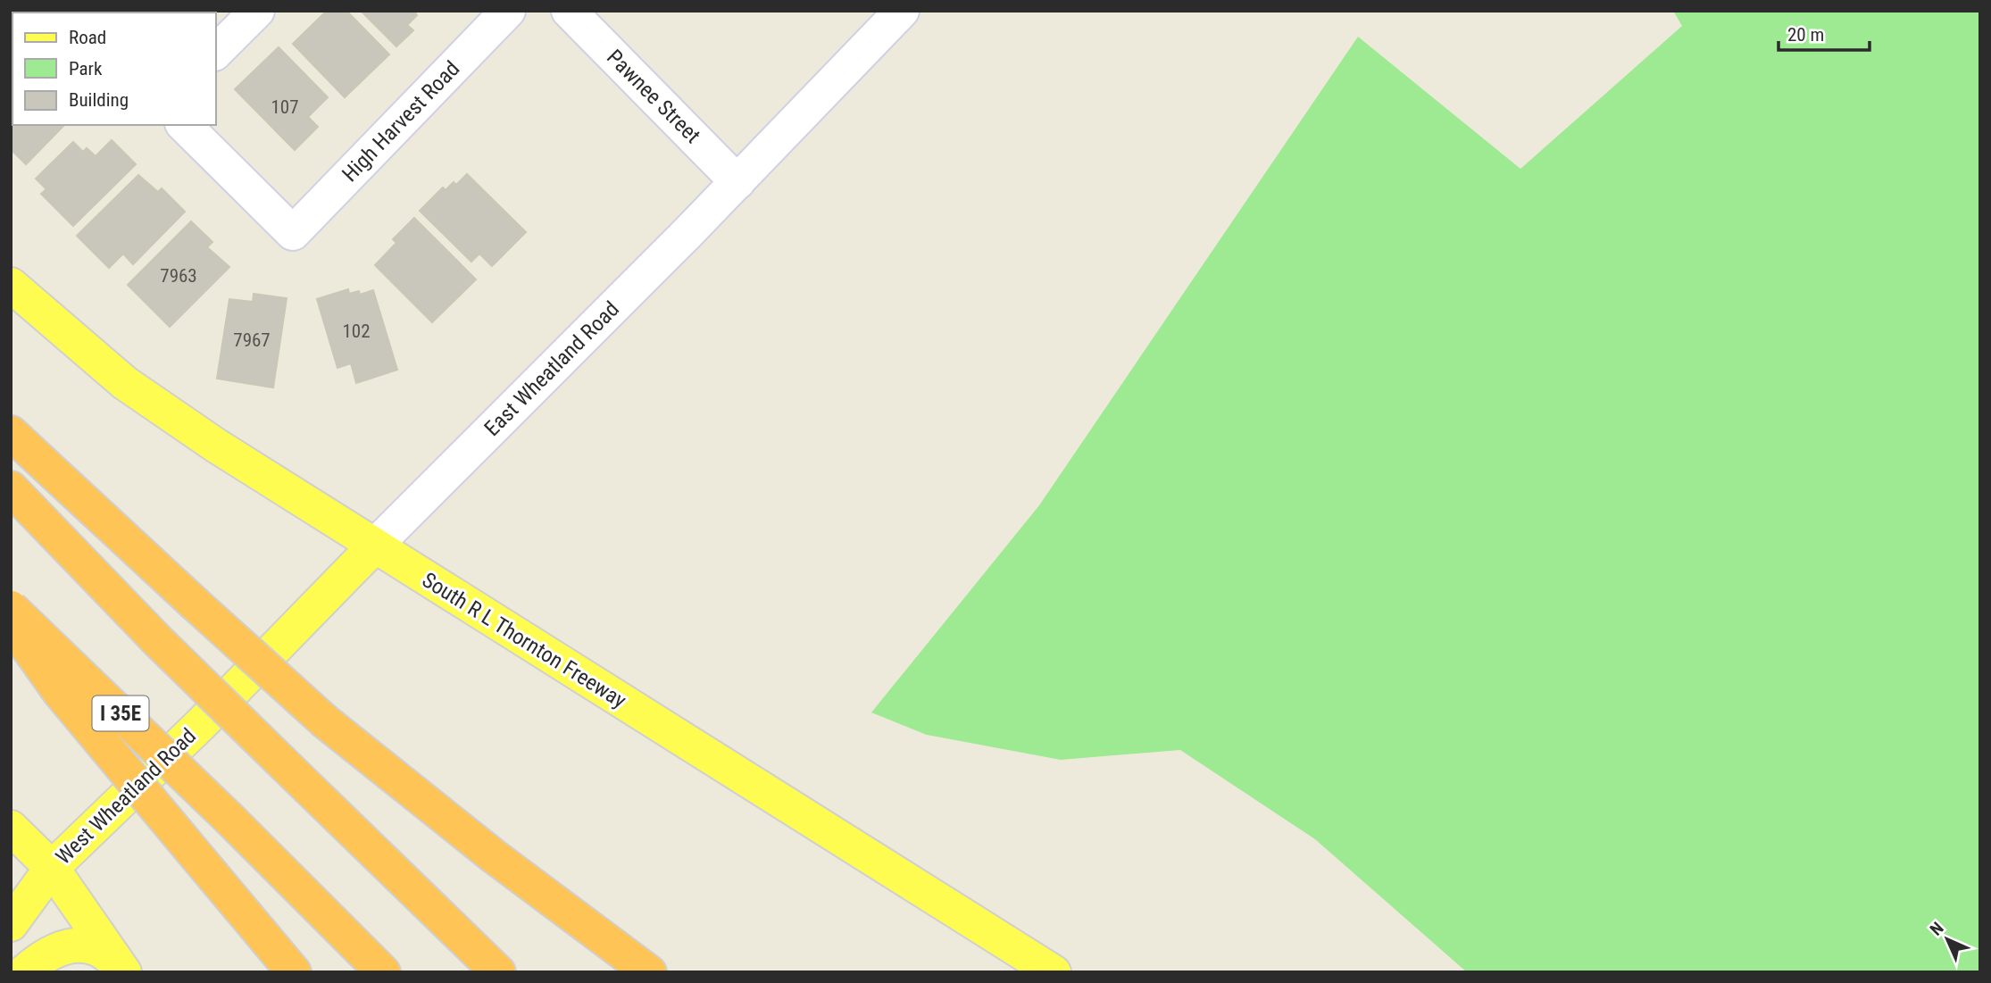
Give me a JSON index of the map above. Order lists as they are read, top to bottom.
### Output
{
  "streets": {
    "highway": ["I 35E"],
    "main road": ["East Wheatland Road", "South R L Thornton Freeway", "West Wheatland Road"],
    "street": ["Pawnee Street", "High Harvest Road"]
  },
  "crossings": [
    ["Pawnee Street", "East Wheatland Road"],
    ["East Wheatland Road", "South R L Thornton Freeway"],
    ["East Wheatland Road", "West Wheatland Road"]
  ],
  "house_numbers": [
    "107",
    "7963",
    "102",
    "7967"
  ],
  "legend": ["Road", "Park", "Building"],
  "scale_bar": "20 m",
  "north": "top left"
}
